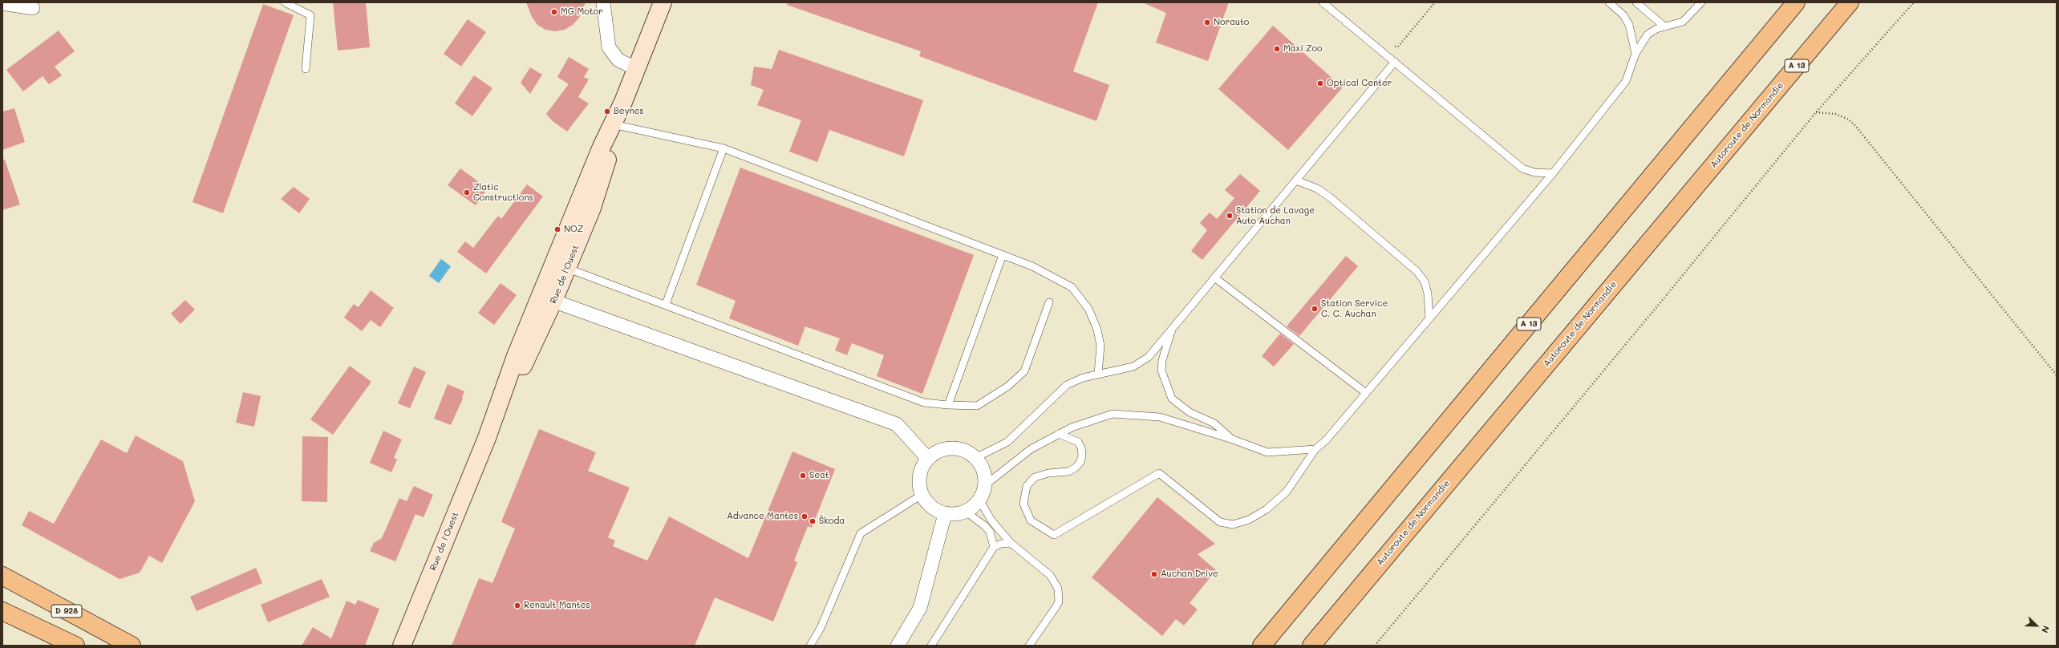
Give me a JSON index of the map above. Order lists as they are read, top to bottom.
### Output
{
  "streets": {
    "main road": [
      "A 13",
      "Autoroute de Normandie",
      "Rue de l'Ouest",
      "D 928"
    ]
  },
  "places": [
    "MG Motor",
    "Norauto",
    "Maxi Zoo",
    "Optical Center",
    "Beynes",
    "Zlatic Constructions",
    "Station de Lavage Auto Auchan",
    "NOZ",
    "Station Service C. C. Auchan",
    "Seat",
    "Advance Mantes",
    "Škoda",
    "Auchan Drive",
    "Renault Mantes"
  ],
  "north": "bottom right"
}
